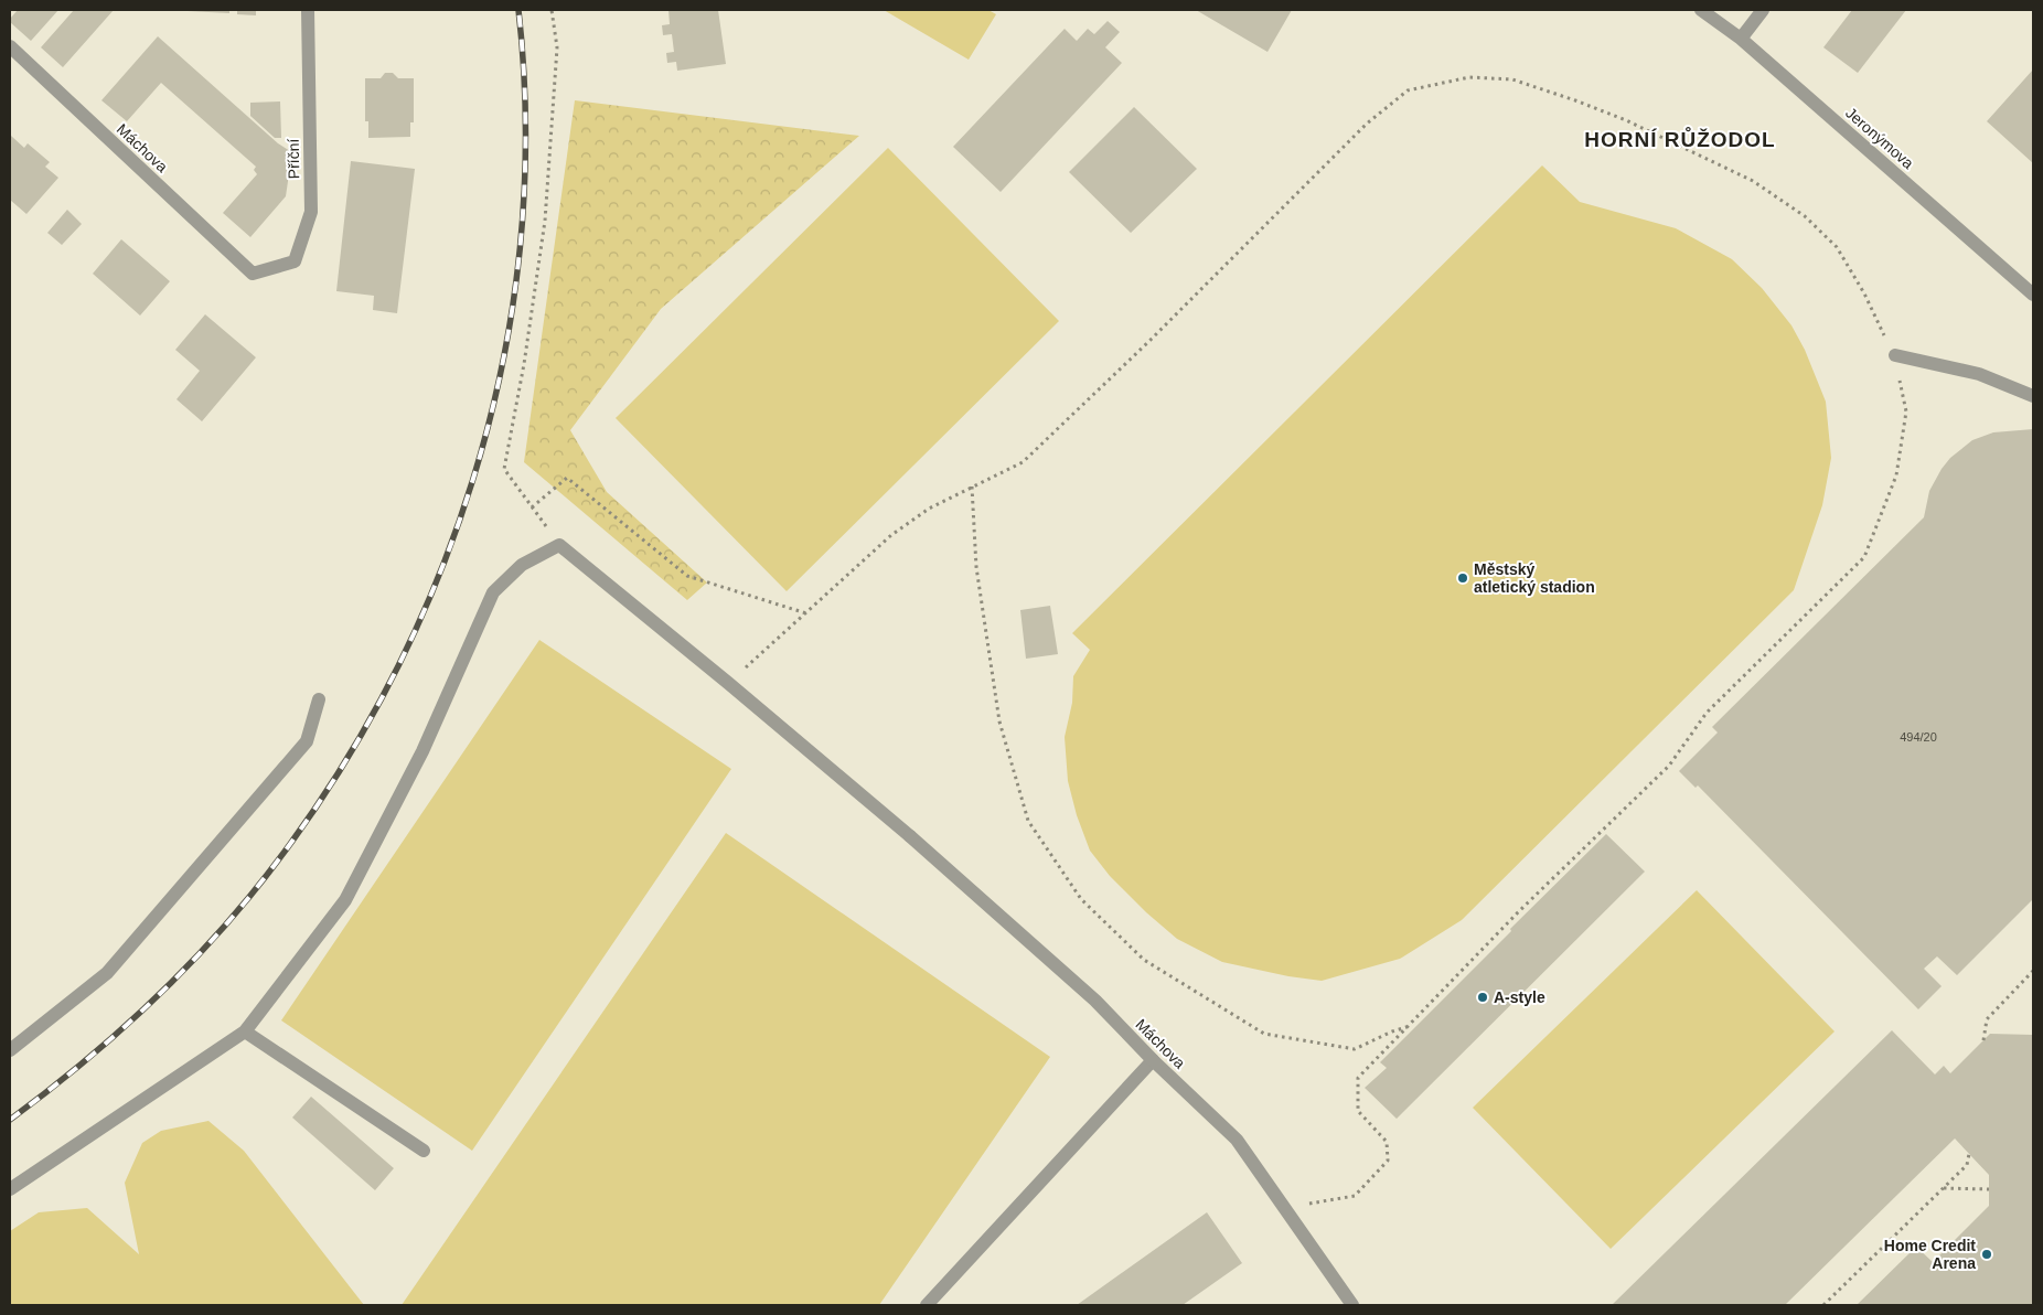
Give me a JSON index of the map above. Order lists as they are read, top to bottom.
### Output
{
  "streets": {
    "street": ["Jeronýmova", "Máchova", "Příční"]
  },
  "crossings": [
    ["Máchova", "Příční"]
  ],
  "districts": ["HORNÍ RŮŽODOL"],
  "places": ["Městský atletický stadion", "A-style", "Home Credit Arena"],
  "house_numbers": ["494/20"]
}
